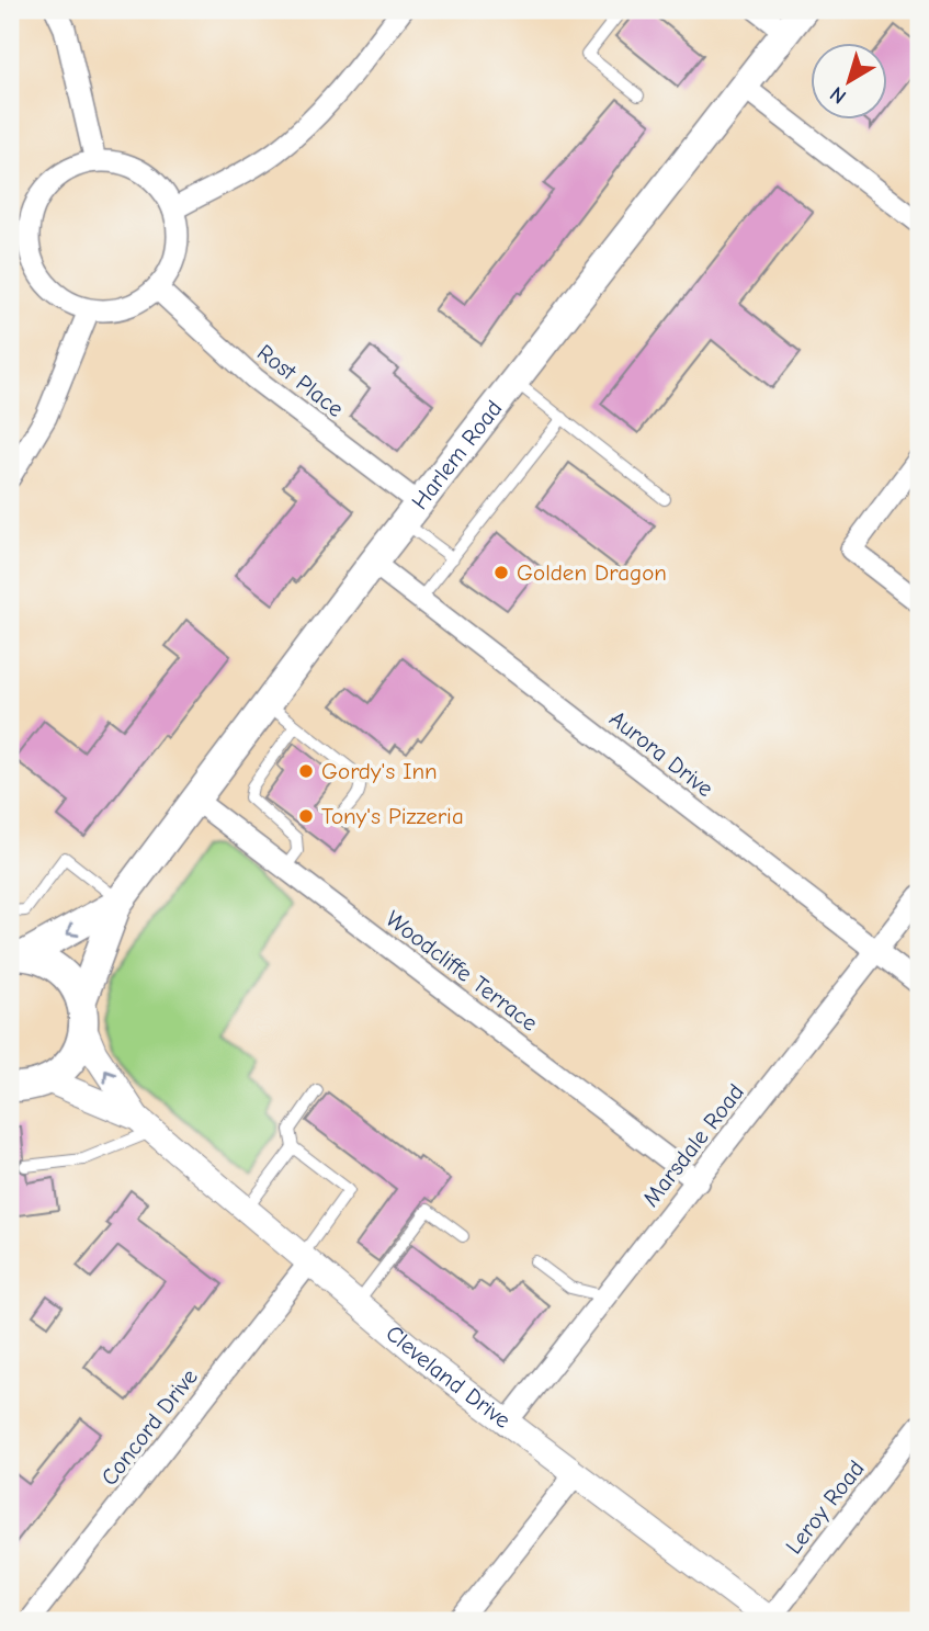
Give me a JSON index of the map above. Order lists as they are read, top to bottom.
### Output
{
  "streets": {
    "main road": ["Harlem Road"],
    "street": [
      "Rost Place",
      "Aurora Drive",
      "Woodcliffe Terrace",
      "Marsdale Road",
      "Cleveland Drive",
      "Concord Drive",
      "Leroy Road"
    ]
  },
  "crossings": [
    ["Rost Place", "Harlem Road"],
    ["Harlem Road", "Aurora Drive"],
    ["Harlem Road", "Woodcliffe Terrace"],
    ["Harlem Road", "Cleveland Drive"],
    ["Aurora Drive", "Marsdale Road"],
    ["Woodcliffe Terrace", "Marsdale Road"],
    ["Marsdale Road", "Cleveland Drive"],
    ["Cleveland Drive", "Concord Drive"],
    ["Cleveland Drive", "Leroy Road"]
  ],
  "places": ["Golden Dragon", "Gordy's Inn", "Tony's Pizzeria"],
  "north": "bottom left"
}
